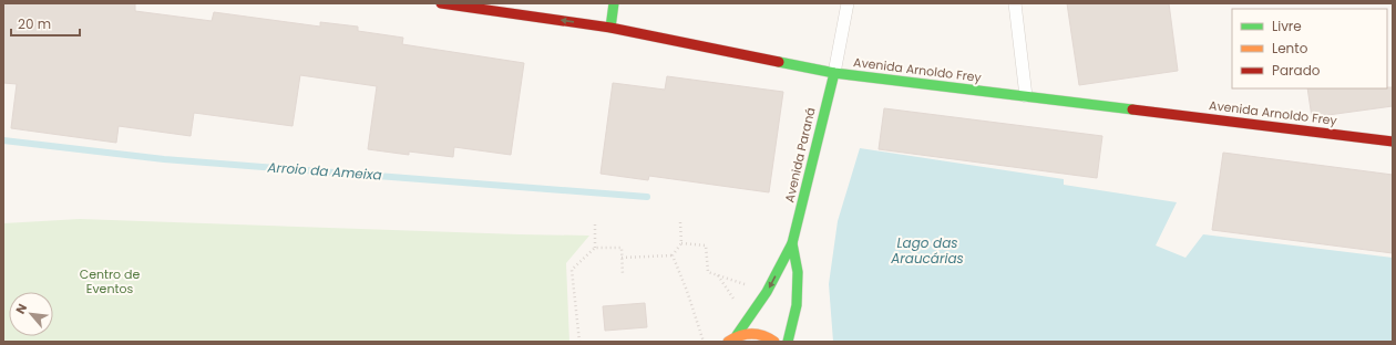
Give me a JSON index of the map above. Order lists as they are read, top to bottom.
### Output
{
  "streets": {
    "street": ["Avenida Arnoldo Frey", "Avenida Paraná"]
  },
  "crossings": [
    ["Avenida Arnoldo Frey", "Avenida Paraná"]
  ],
  "water": ["Arroio da Ameixa", "Lago das Araucárias"],
  "parks": ["Centro de Eventos"],
  "legend": ["Livre", "Lento", "Parado"],
  "scale_bar": "20 m",
  "north": "top left"
}
